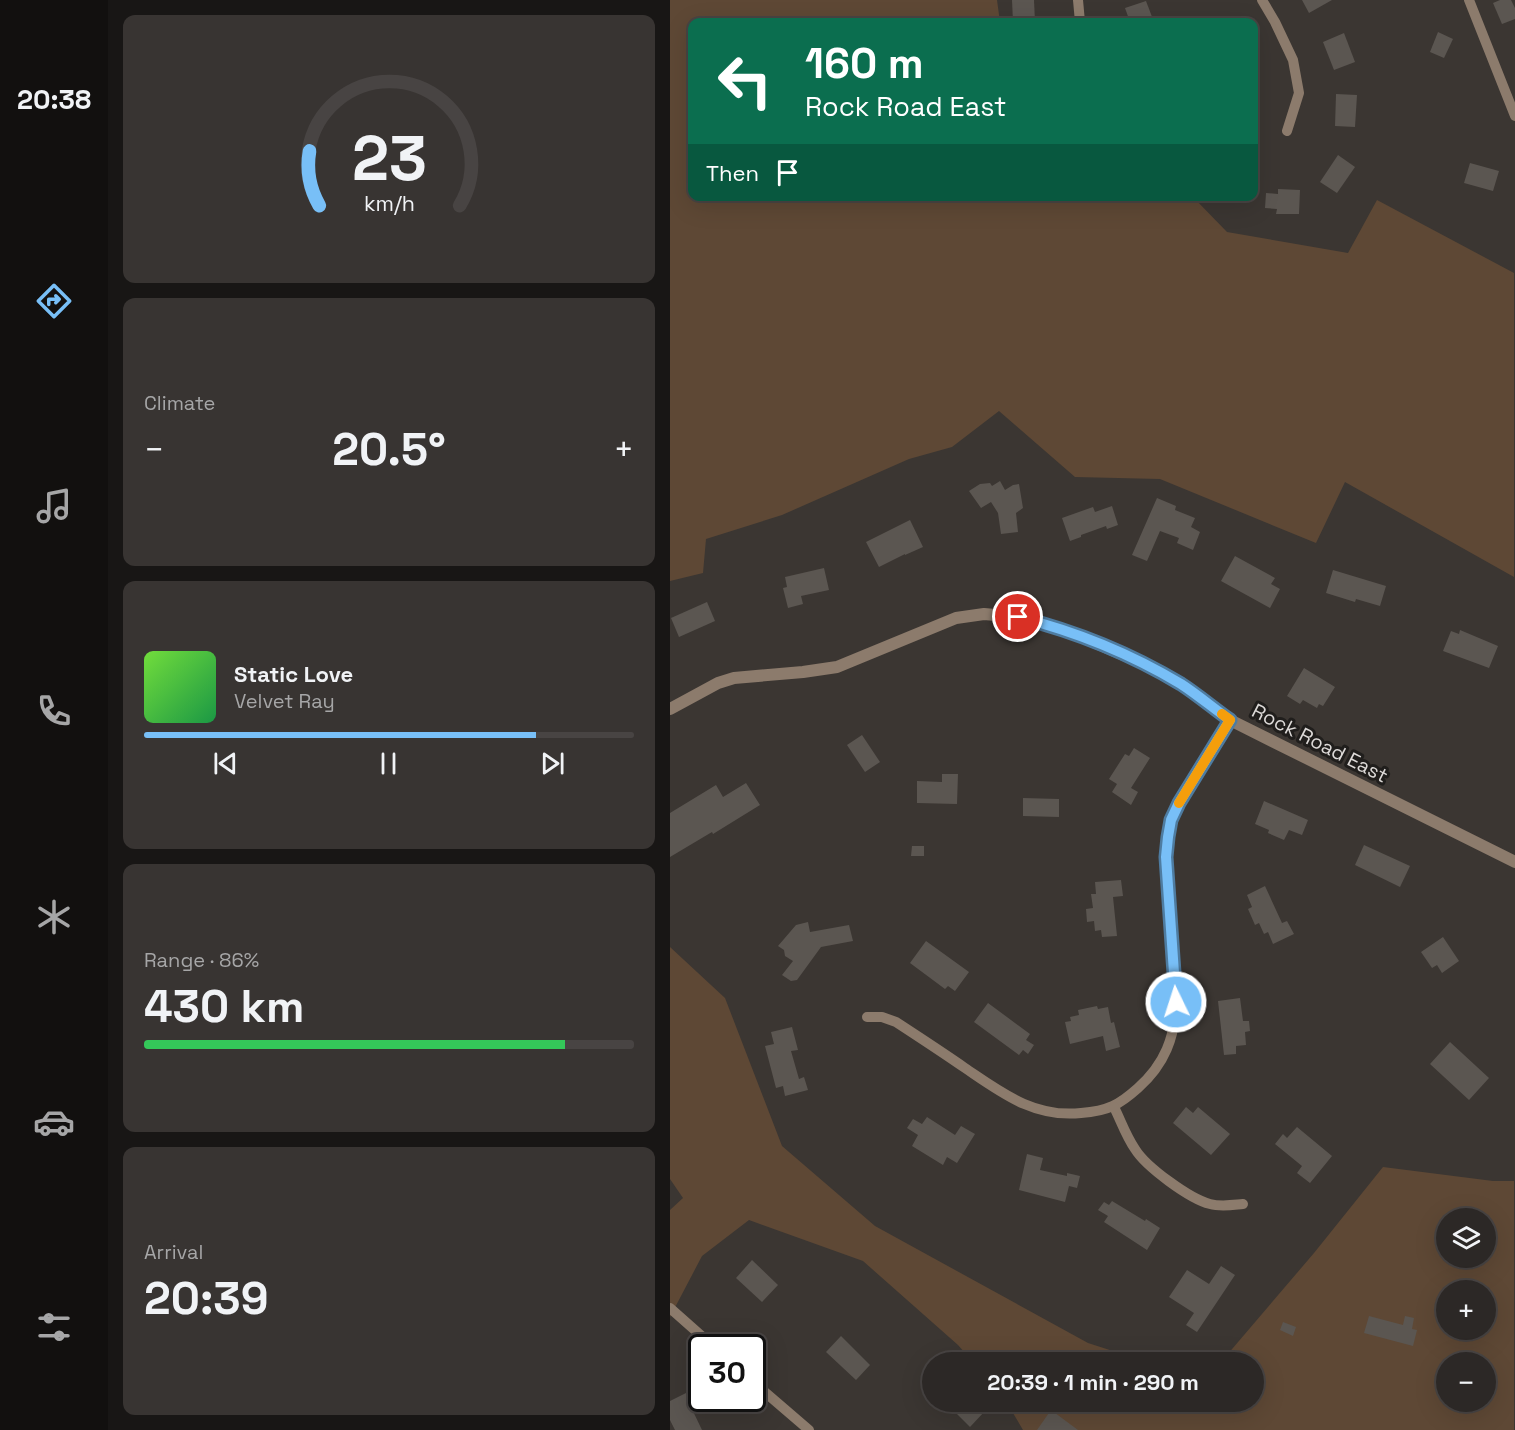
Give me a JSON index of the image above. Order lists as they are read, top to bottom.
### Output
{
  "streets": {
    "street": ["Rock Road East"]
  },
  "page": {
    "tabs": "20:38",
    "turn": ["160 m", "Rock Road East"],
    "then": "Then",
    "tile": [
      "Climate",
      ["Range · 86%", "430 km"],
      ["Arrival", "20:39"]
    ],
    "heat": ["−", "20.5°", "+"],
    "song": ["Static Love", "Velvet Ray"],
    "map_buttons": ["+", "−"],
    "limit": "30",
    "trip": "20:39 · 1 min · 290 m",
    "gauge": ["23", "km/h"]
  }
}
